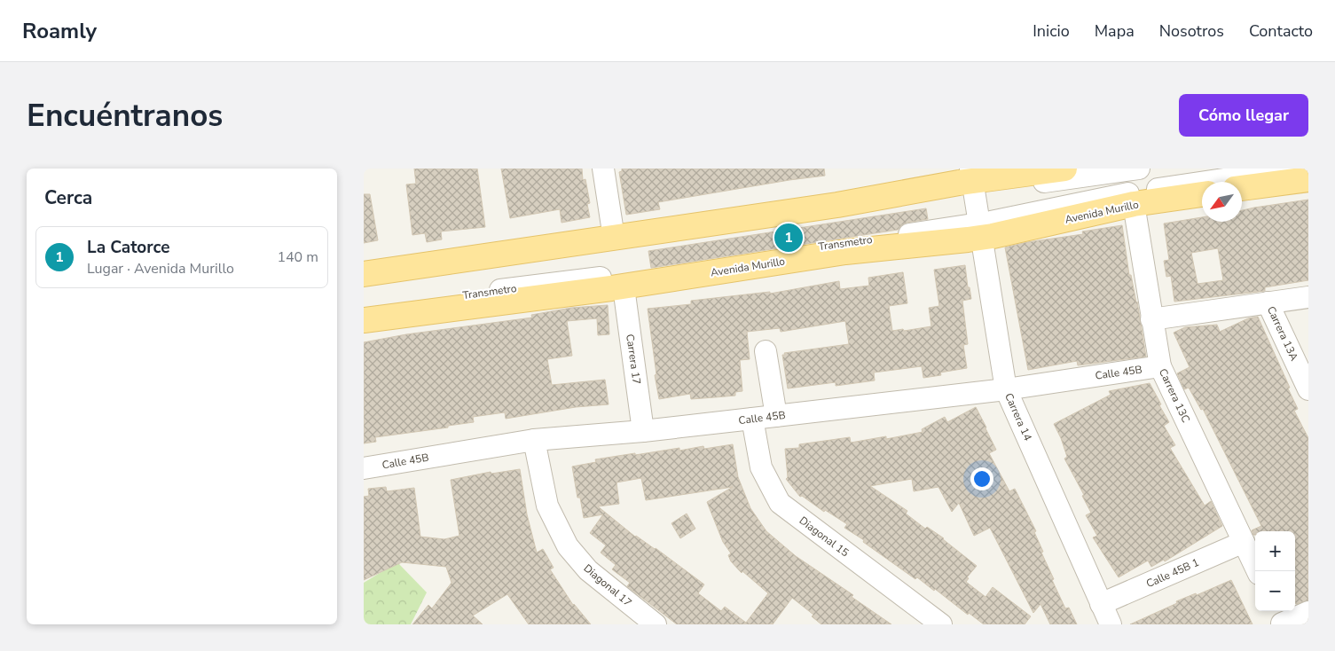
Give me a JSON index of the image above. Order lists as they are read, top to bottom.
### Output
{
  "streets": {
    "main road": ["Avenida Murillo"],
    "street": [
      "Transmetro",
      "Carrera 13A",
      "Carrera 17",
      "Calle 45B",
      "Carrera 13C",
      "Carrera 14",
      "Diagonal 15",
      "Calle 45B 1",
      "Diagonal 17"
    ]
  },
  "crossings": [
    ["Avenida Murillo", "Transmetro"],
    ["Avenida Murillo", "Carrera 17"],
    ["Avenida Murillo", "Carrera 13C"],
    ["Avenida Murillo", "Carrera 14"],
    ["Transmetro", "Carrera 14"],
    ["Carrera 17", "Calle 45B"],
    ["Calle 45B", "Carrera 13C"],
    ["Calle 45B", "Carrera 14"],
    ["Calle 45B", "Diagonal 15"],
    ["Calle 45B", "Diagonal 17"],
    ["Carrera 13C", "Calle 45B 1"],
    ["Carrera 14", "Calle 45B 1"]
  ],
  "north": "bottom left",
  "page": {
    "header": "Roamly",
    "nav": [
      "Inicio",
      "Mapa",
      "Nosotros",
      "Contacto"
    ],
    "buttons": "Cómo llegar",
    "title": "Encuéntranos",
    "heading": "Cerca",
    "pins": "1",
    "list": [
      {
        "mark": "1",
        "name": "La Catorce",
        "note": "Lugar · Avenida Murillo",
        "value": "140 m"
      }
    ],
    "map_buttons": ["+", "−"]
  }
}
